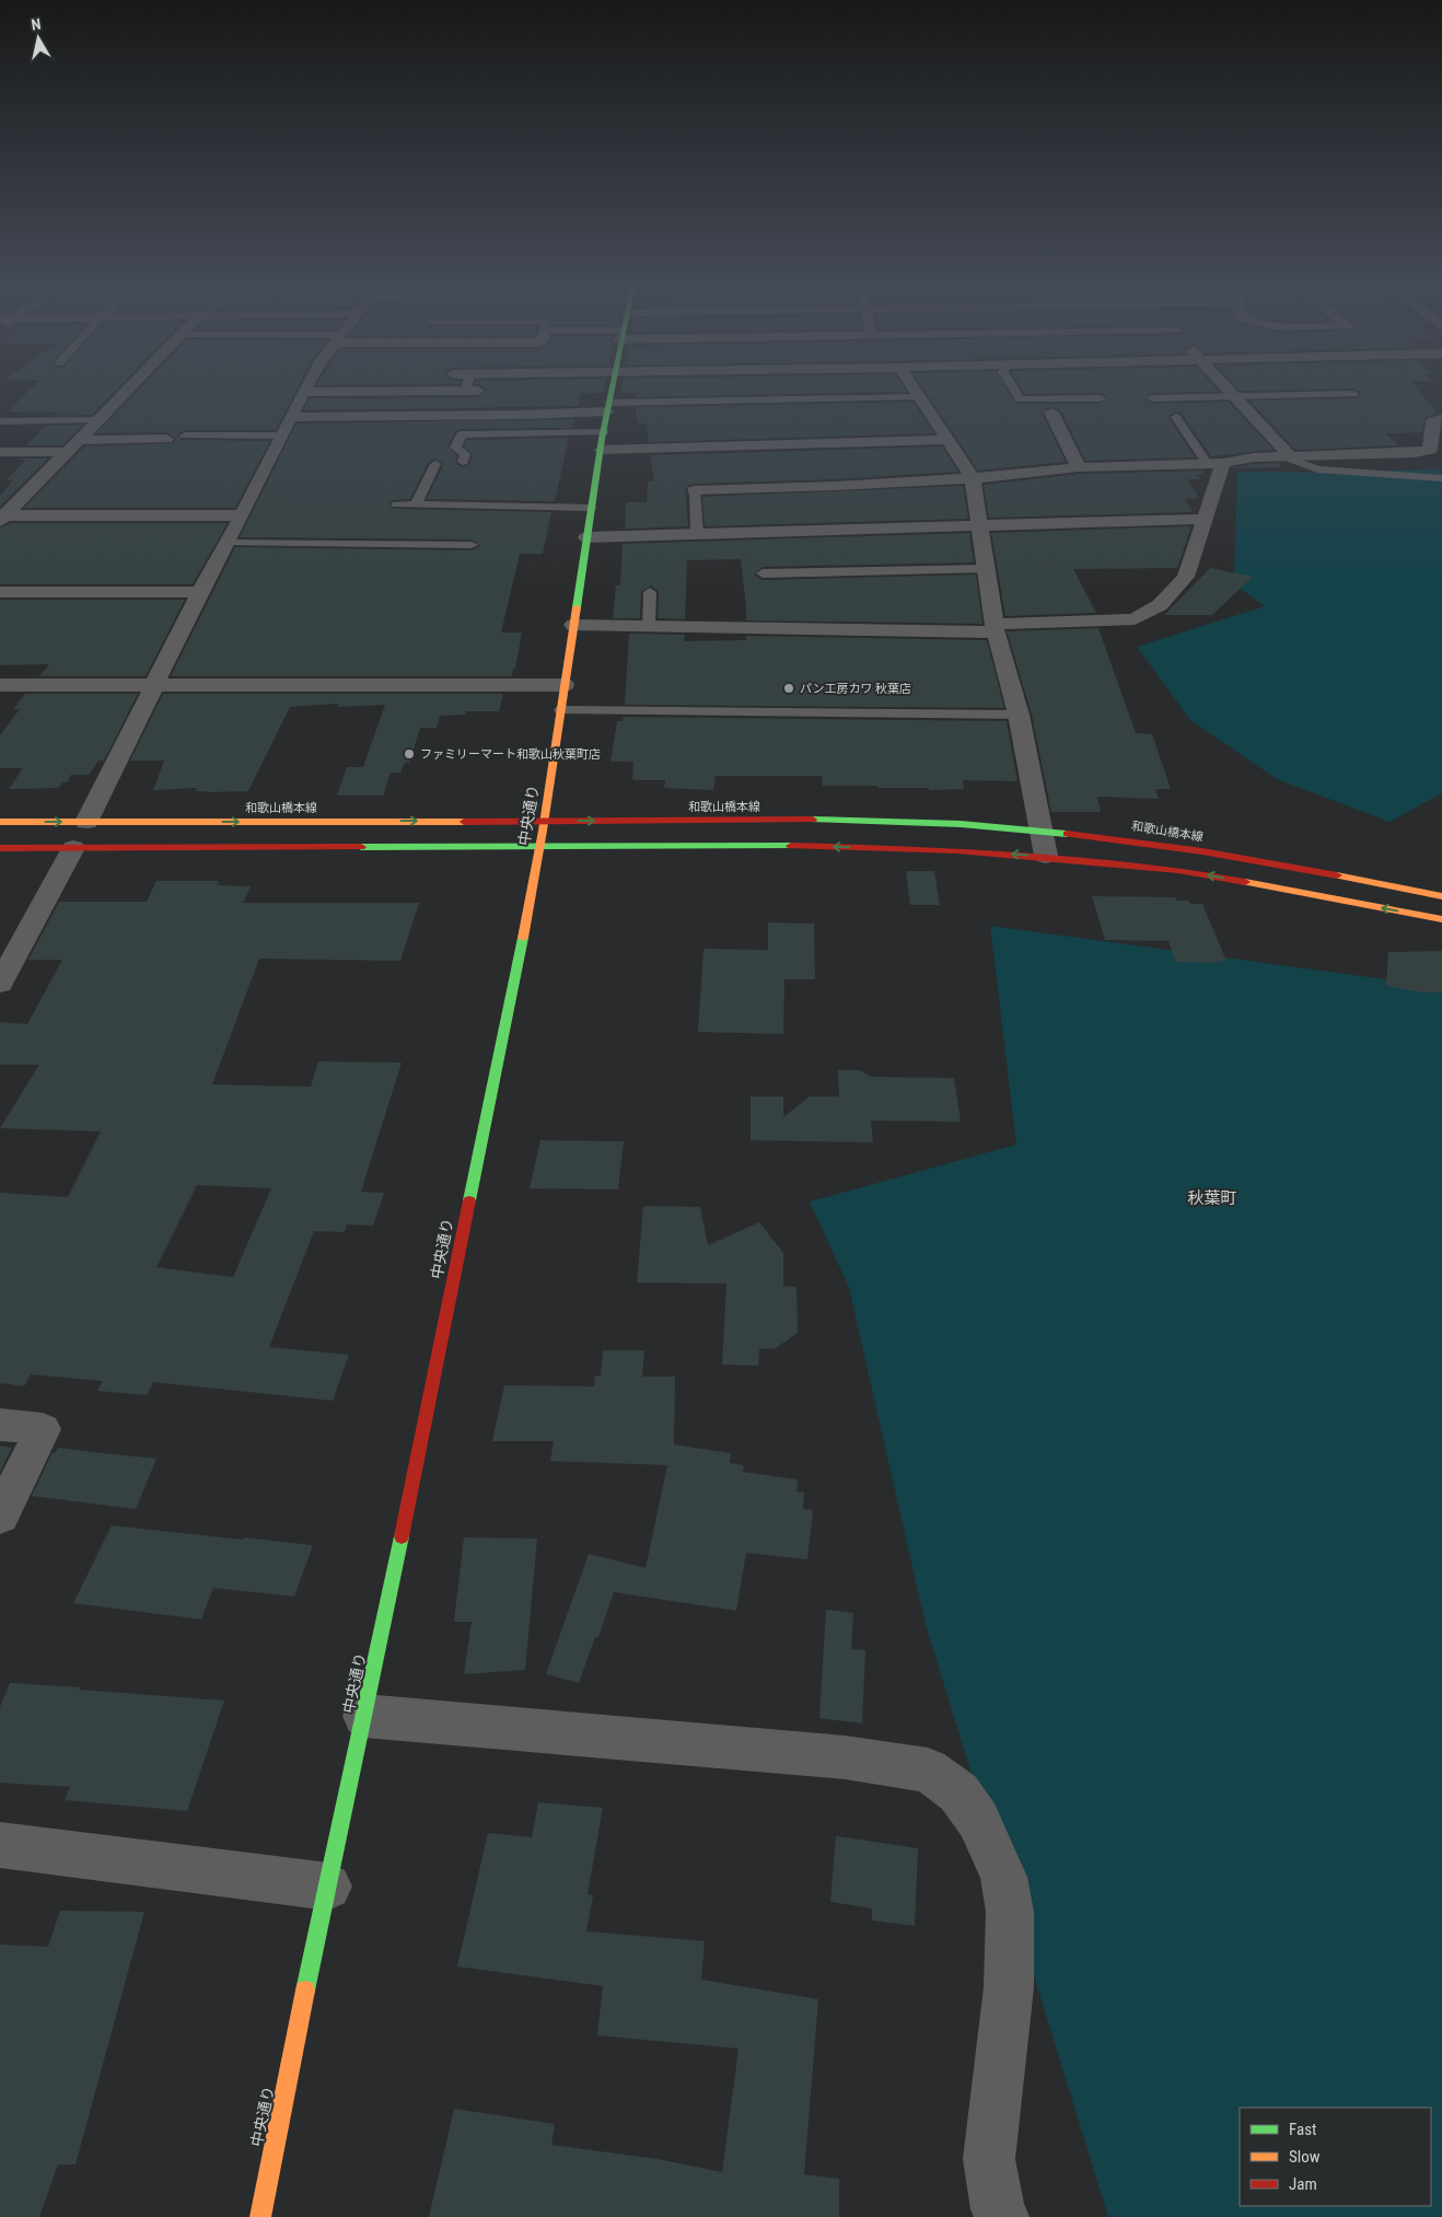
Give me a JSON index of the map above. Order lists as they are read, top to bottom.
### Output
{
  "streets": {
    "main road": ["和歌山橋本線", "中央通り"]
  },
  "crossings": [
    ["和歌山橋本線", "中央通り"]
  ],
  "districts": ["秋葉町"],
  "places": ["パン工房カワ 秋葉店", "ファミリーマート和歌山秋葉町店"],
  "legend": ["Fast", "Slow", "Jam"],
  "north": "top"
}
